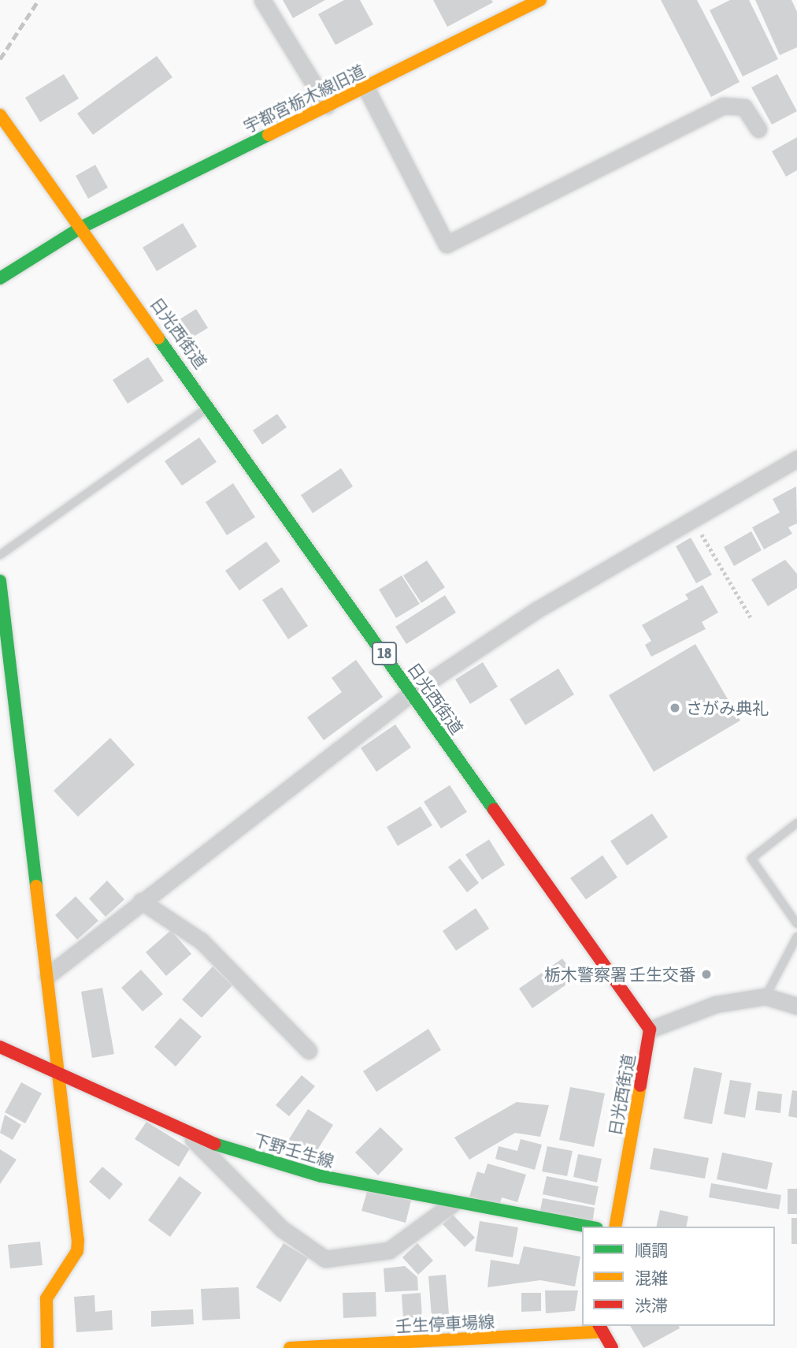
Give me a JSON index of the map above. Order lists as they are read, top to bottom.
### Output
{
  "streets": {
    "main road": [
      "宇都宮栃木線旧道",
      "日光西街道",
      "18",
      "下野壬生線",
      "壬生停車場線"
    ]
  },
  "crossings": [
    ["宇都宮栃木線旧道", "日光西街道"]
  ],
  "places": ["さがみ典礼", "栃木警察署 壬生交番"],
  "legend": ["順調", "混雑", "渋滞"]
}
